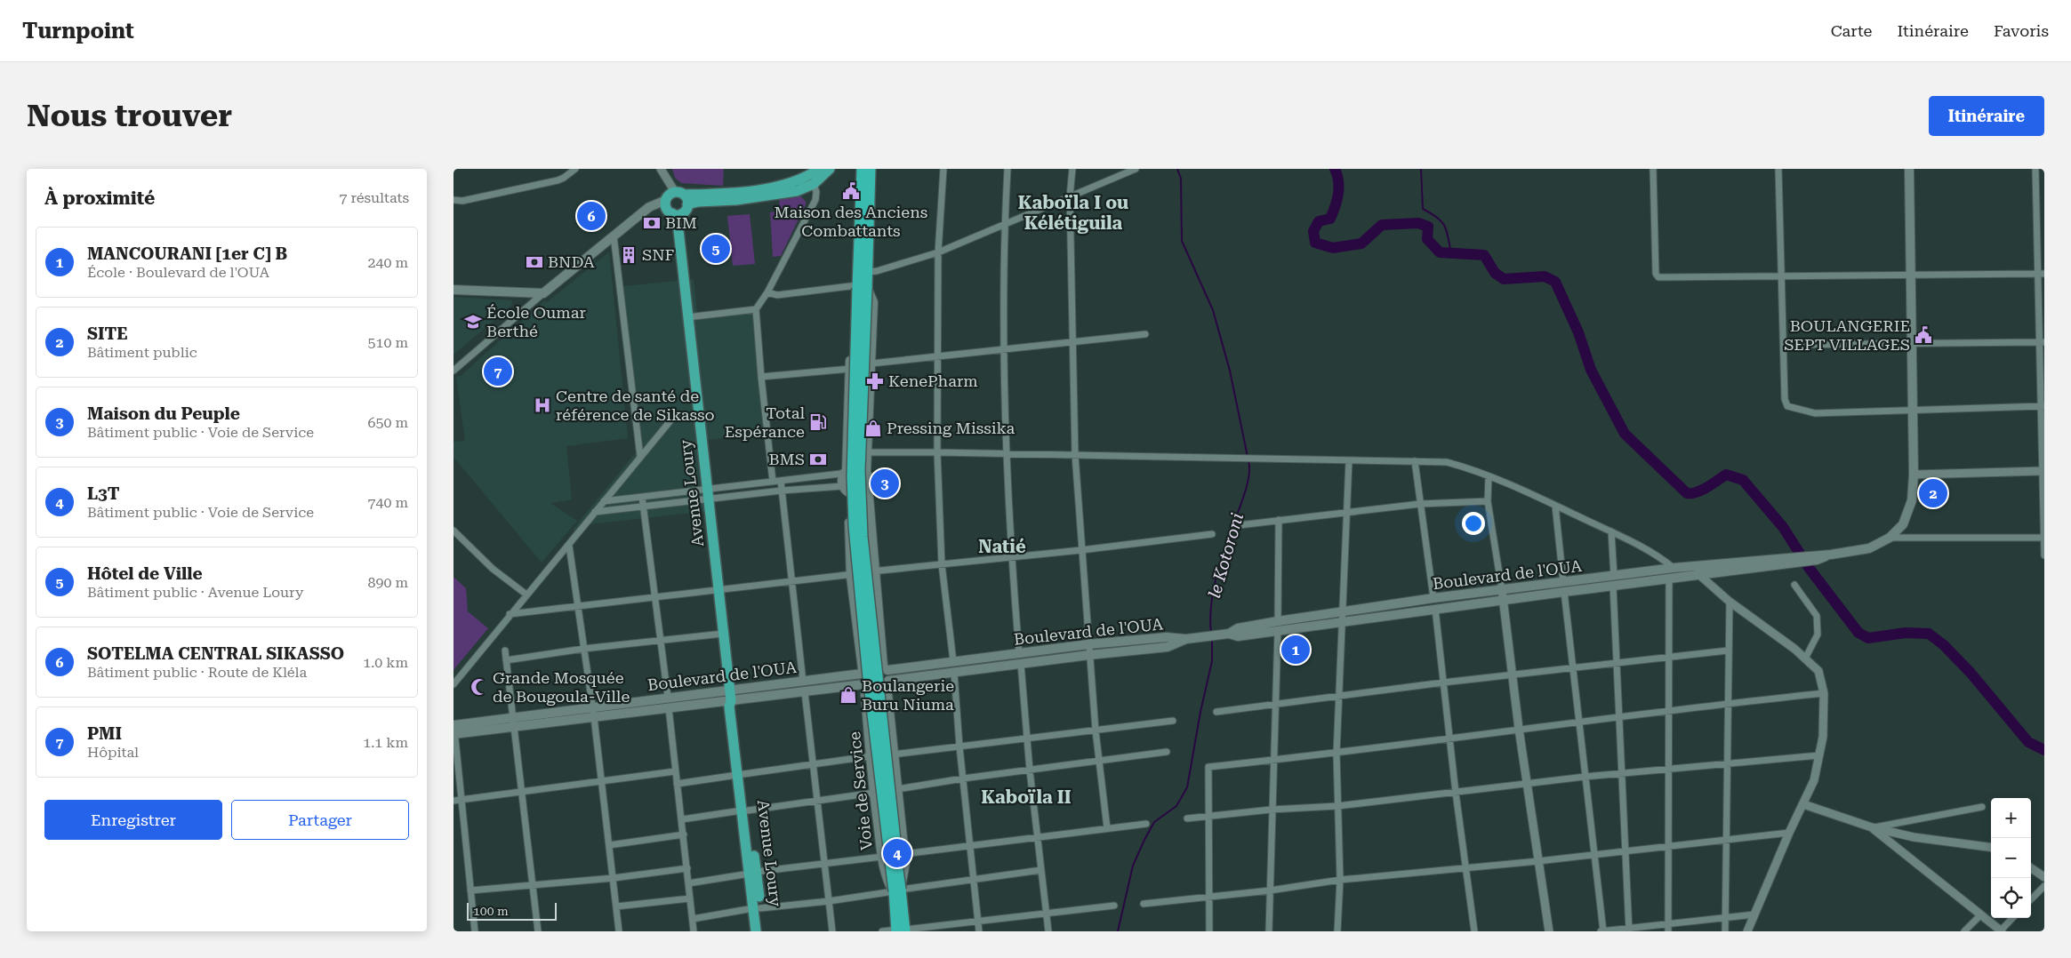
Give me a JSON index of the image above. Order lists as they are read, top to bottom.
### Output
{
  "streets": {
    "main road": ["Avenue Loury", "Boulevard de l'OUA", "Voie de Service"]
  },
  "crossings": [
    ["Avenue Loury", "Boulevard de l'OUA"],
    ["Boulevard de l'OUA", "Voie de Service"]
  ],
  "districts": ["Kaboïla I ou Kélétiguila", "Natié", "Kaboïla II"],
  "water": ["le Kotoroni"],
  "places": {
    "public building": ["Maison des Anciens Combattants", "BOULANGERIE SEPT VILLAGES"],
    "bank": ["BIM", "BNDA", "BMS"],
    "building": ["SNF"],
    "school or university": ["École Oumar Berthé"],
    "pharmacy": ["KenePharm"],
    "hospital": ["Centre de santé de référence de Sikasso"],
    "fuel station": ["Total Espérance"],
    "shop": ["Pressing Missika", "Boulangerie Buru Niuma"],
    "mosque": ["Grande Mosquée de Bougoula-Ville"]
  },
  "scale_bar": "100 m",
  "page": {
    "header": "Turnpoint",
    "nav": ["Carte", "Itinéraire", "Favoris"],
    "buttons": [
      "Itinéraire",
      ["Enregistrer", "Partager"]
    ],
    "title": "Nous trouver",
    "heading": ["À proximité", "7 résultats"],
    "pins": [
      "6",
      "5",
      "7",
      "3",
      "2",
      "1",
      "4"
    ],
    "list": [
      {
        "mark": "1",
        "name": "MANCOURANI [1er C] B",
        "note": "École · Boulevard de l'OUA",
        "value": "240 m"
      },
      {
        "mark": "2",
        "name": "SITE",
        "note": "Bâtiment public",
        "value": "510 m"
      },
      {
        "mark": "3",
        "name": "Maison du Peuple",
        "note": "Bâtiment public · Voie de Service",
        "value": "650 m"
      },
      {
        "mark": "4",
        "name": "L3T",
        "note": "Bâtiment public · Voie de Service",
        "value": "740 m"
      },
      {
        "mark": "5",
        "name": "Hôtel de Ville",
        "note": "Bâtiment public · Avenue Loury",
        "value": "890 m"
      },
      {
        "mark": "6",
        "name": "SOTELMA CENTRAL SIKASSO",
        "note": "Bâtiment public · Route de Kléla",
        "value": "1.0 km"
      },
      {
        "mark": "7",
        "name": "PMI",
        "note": "Hôpital",
        "value": "1.1 km"
      }
    ],
    "map_buttons": ["+", "−"],
    "scale": "100 m"
  }
}
